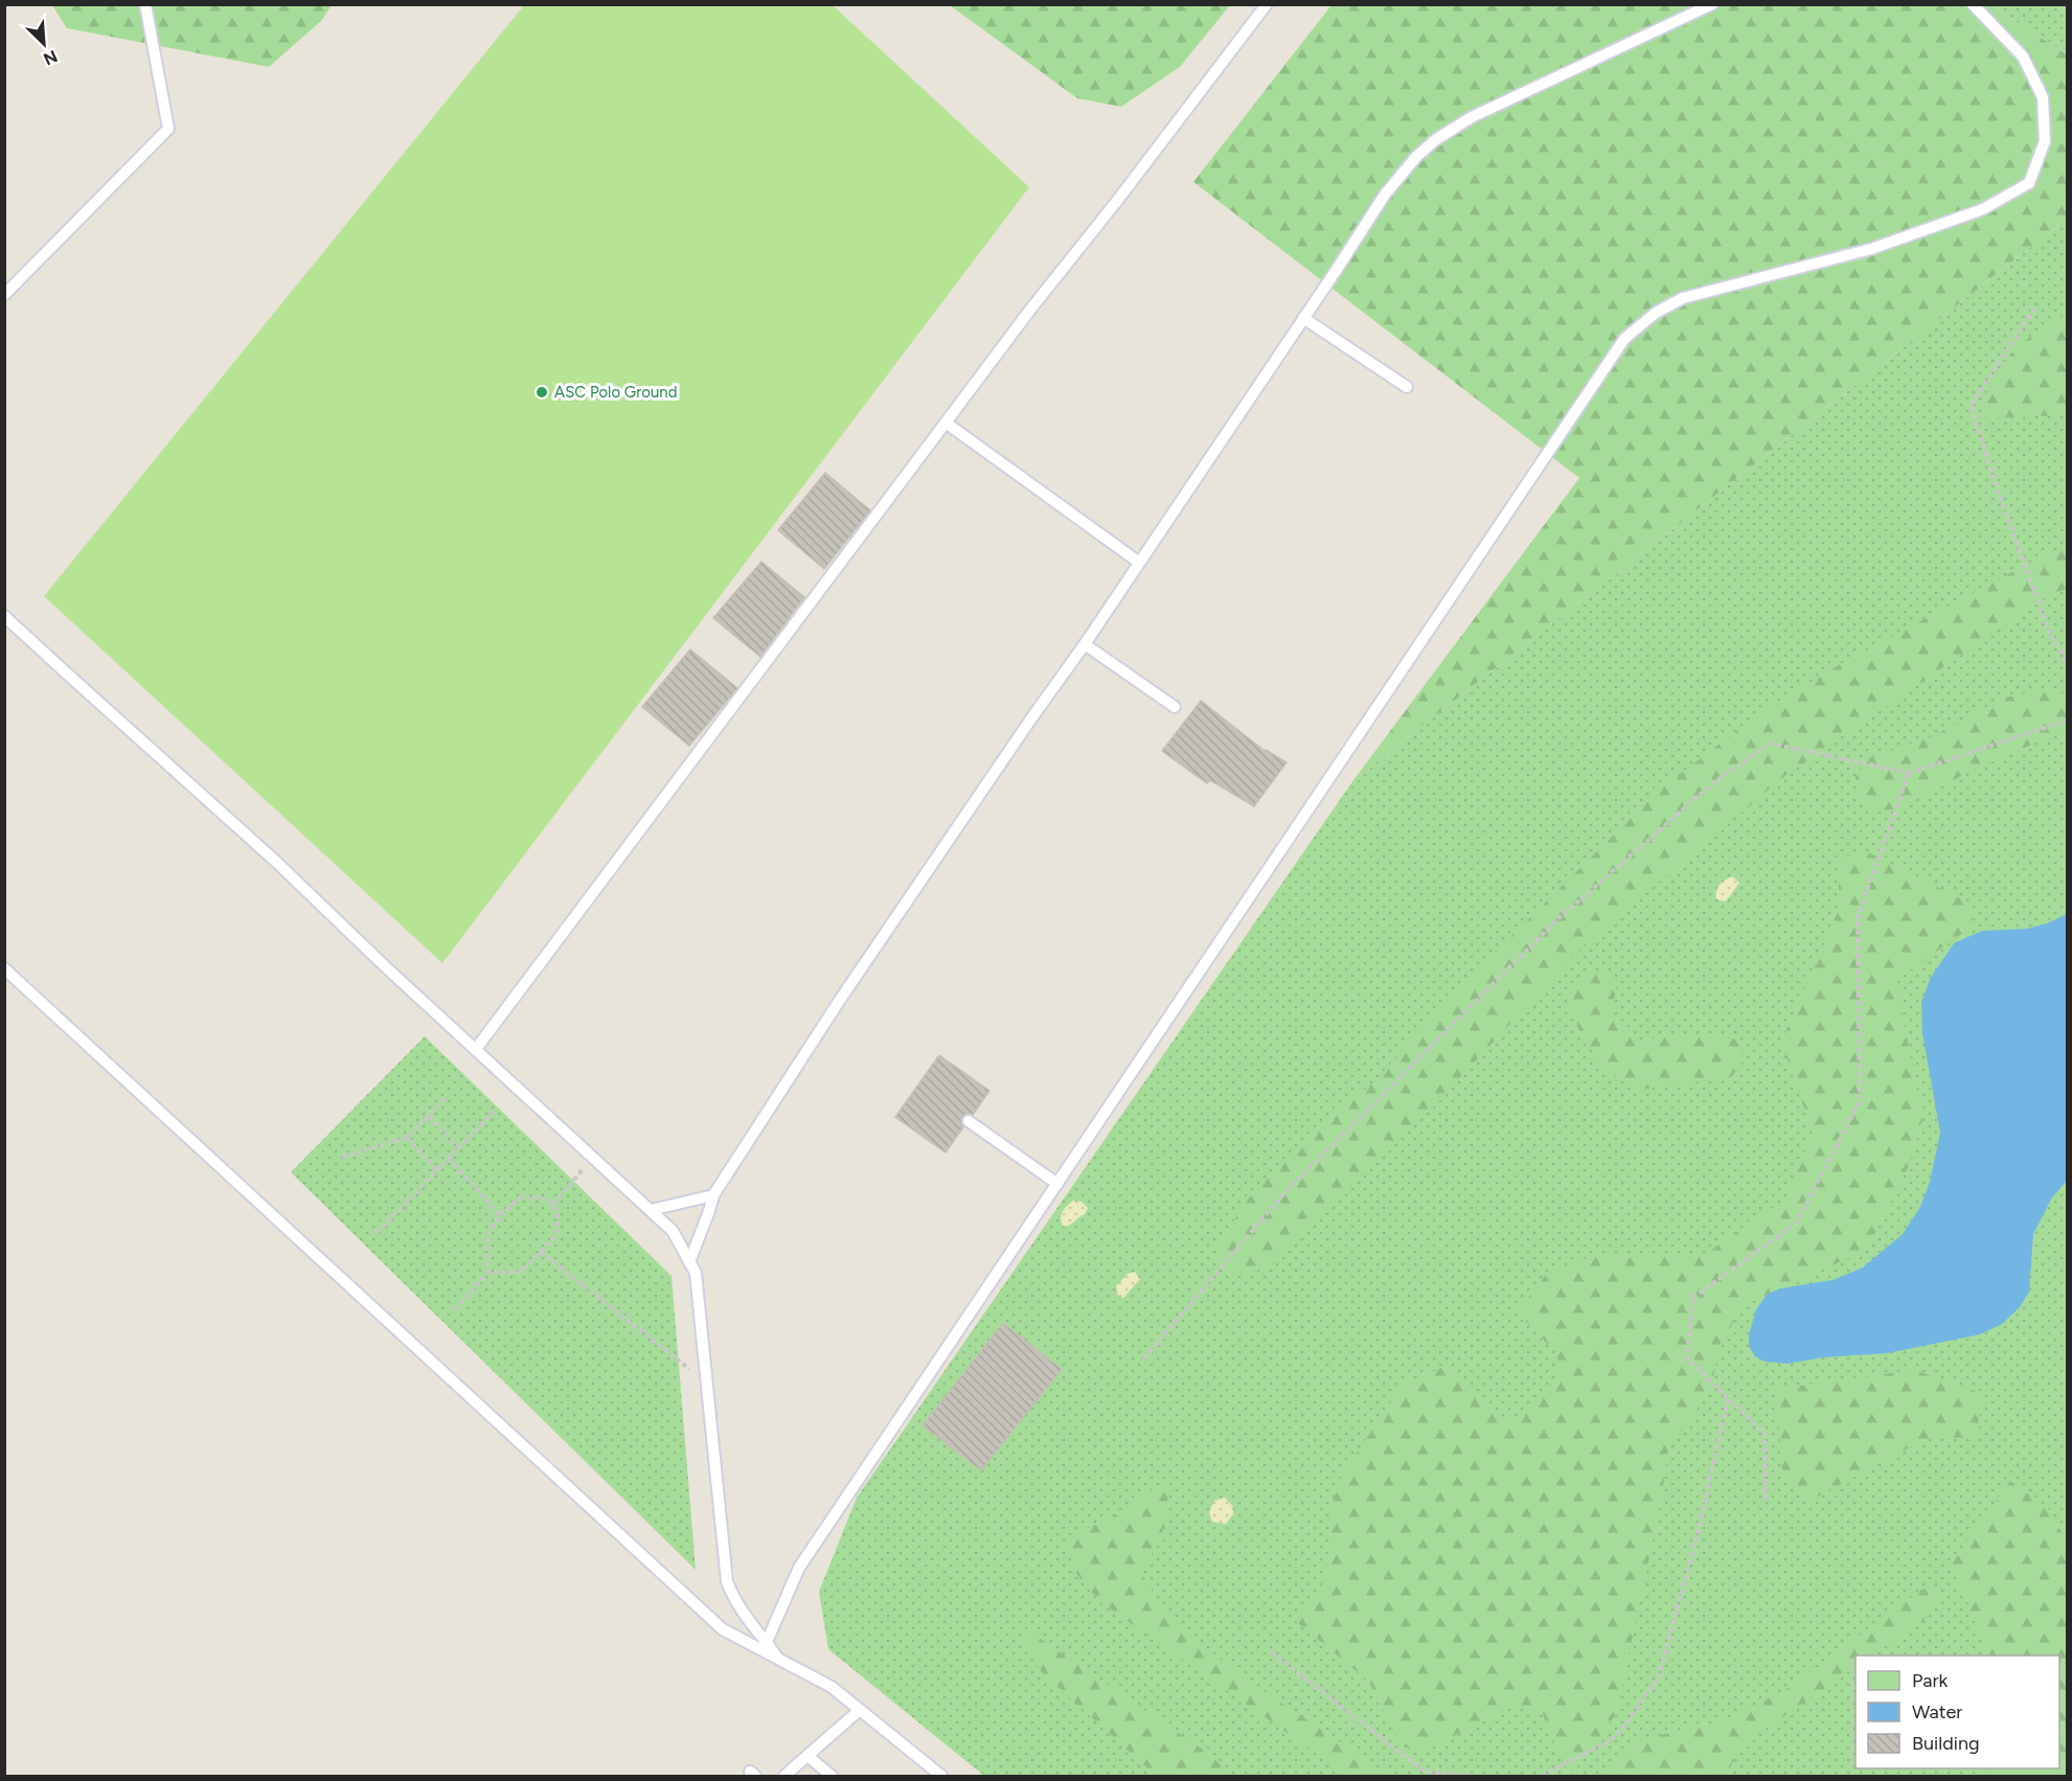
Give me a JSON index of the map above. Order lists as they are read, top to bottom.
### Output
{
  "places": ["ASC Polo Ground"],
  "legend": ["Park", "Water", "Building"],
  "north": "bottom right"
}
